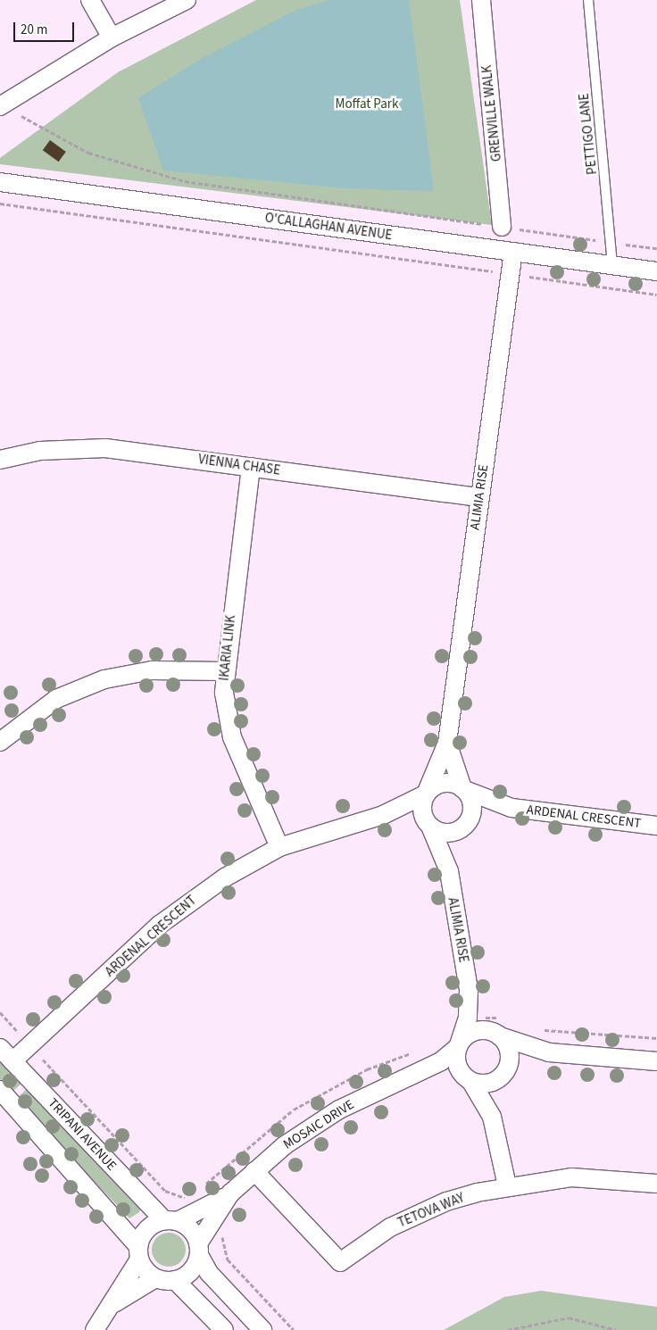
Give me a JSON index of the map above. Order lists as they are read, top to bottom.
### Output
{
  "streets": {
    "street": [
      "GRENVILLE WALK",
      "O'CALLAGHAN AVENUE",
      "VIENNA CHASE",
      "ALIMIA RISE",
      "IKARIA LINK",
      "ARDENAL CRESCENT",
      "MOSAIC DRIVE",
      "TRIPANI AVENUE",
      "TETOVA WAY"
    ],
    "lane": ["PETTIGO LANE"]
  },
  "crossings": [
    ["PETTIGO LANE", "O'CALLAGHAN AVENUE"],
    ["O'CALLAGHAN AVENUE", "ALIMIA RISE"],
    ["VIENNA CHASE", "ALIMIA RISE"],
    ["VIENNA CHASE", "IKARIA LINK"],
    ["ALIMIA RISE", "ARDENAL CRESCENT"],
    ["ALIMIA RISE", "MOSAIC DRIVE"],
    ["IKARIA LINK", "ARDENAL CRESCENT"],
    ["ARDENAL CRESCENT", "TRIPANI AVENUE"],
    ["MOSAIC DRIVE", "TRIPANI AVENUE"],
    ["MOSAIC DRIVE", "TETOVA WAY"]
  ],
  "parks": ["Moffat Park"],
  "scale_bar": "20 m"
}
